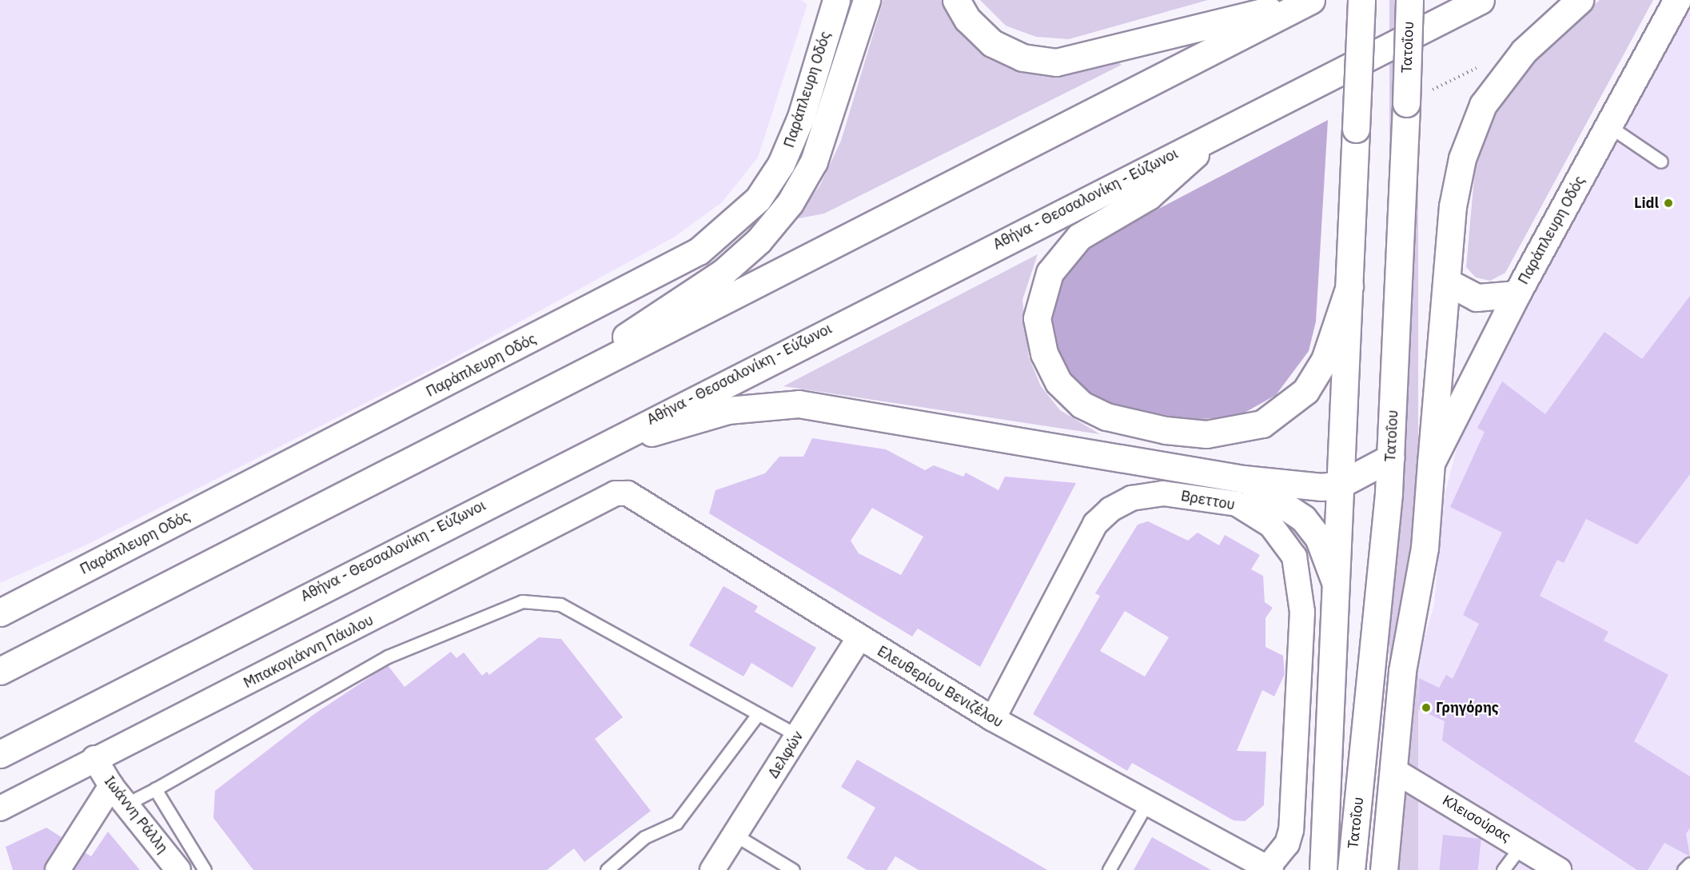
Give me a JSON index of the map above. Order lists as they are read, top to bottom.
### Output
{
  "streets": {
    "main road": ["Τατοΐου", "Παράπλευρη Οδός", "Αθήνα - Θεσσαλονίκη - Εύζωνοι"],
    "street": [
      "Βρεττου",
      "Μπακογιάννη Πάυλου",
      "Ελευθερίου Βενιζέλου",
      "Δελφών",
      "Ιωάννη Ράλλη",
      "Κλεισούρας"
    ]
  },
  "crossings": [
    ["Βρεττου", "Ελευθερίου Βενιζέλου"],
    ["Μπακογιάννη Πάυλου", "Ελευθερίου Βενιζέλου"],
    ["Μπακογιάννη Πάυλου", "Ιωάννη Ράλλη"],
    ["Ελευθερίου Βενιζέλου", "Δελφών"]
  ],
  "places": ["Lidl", "Γρηγόρης"]
}
